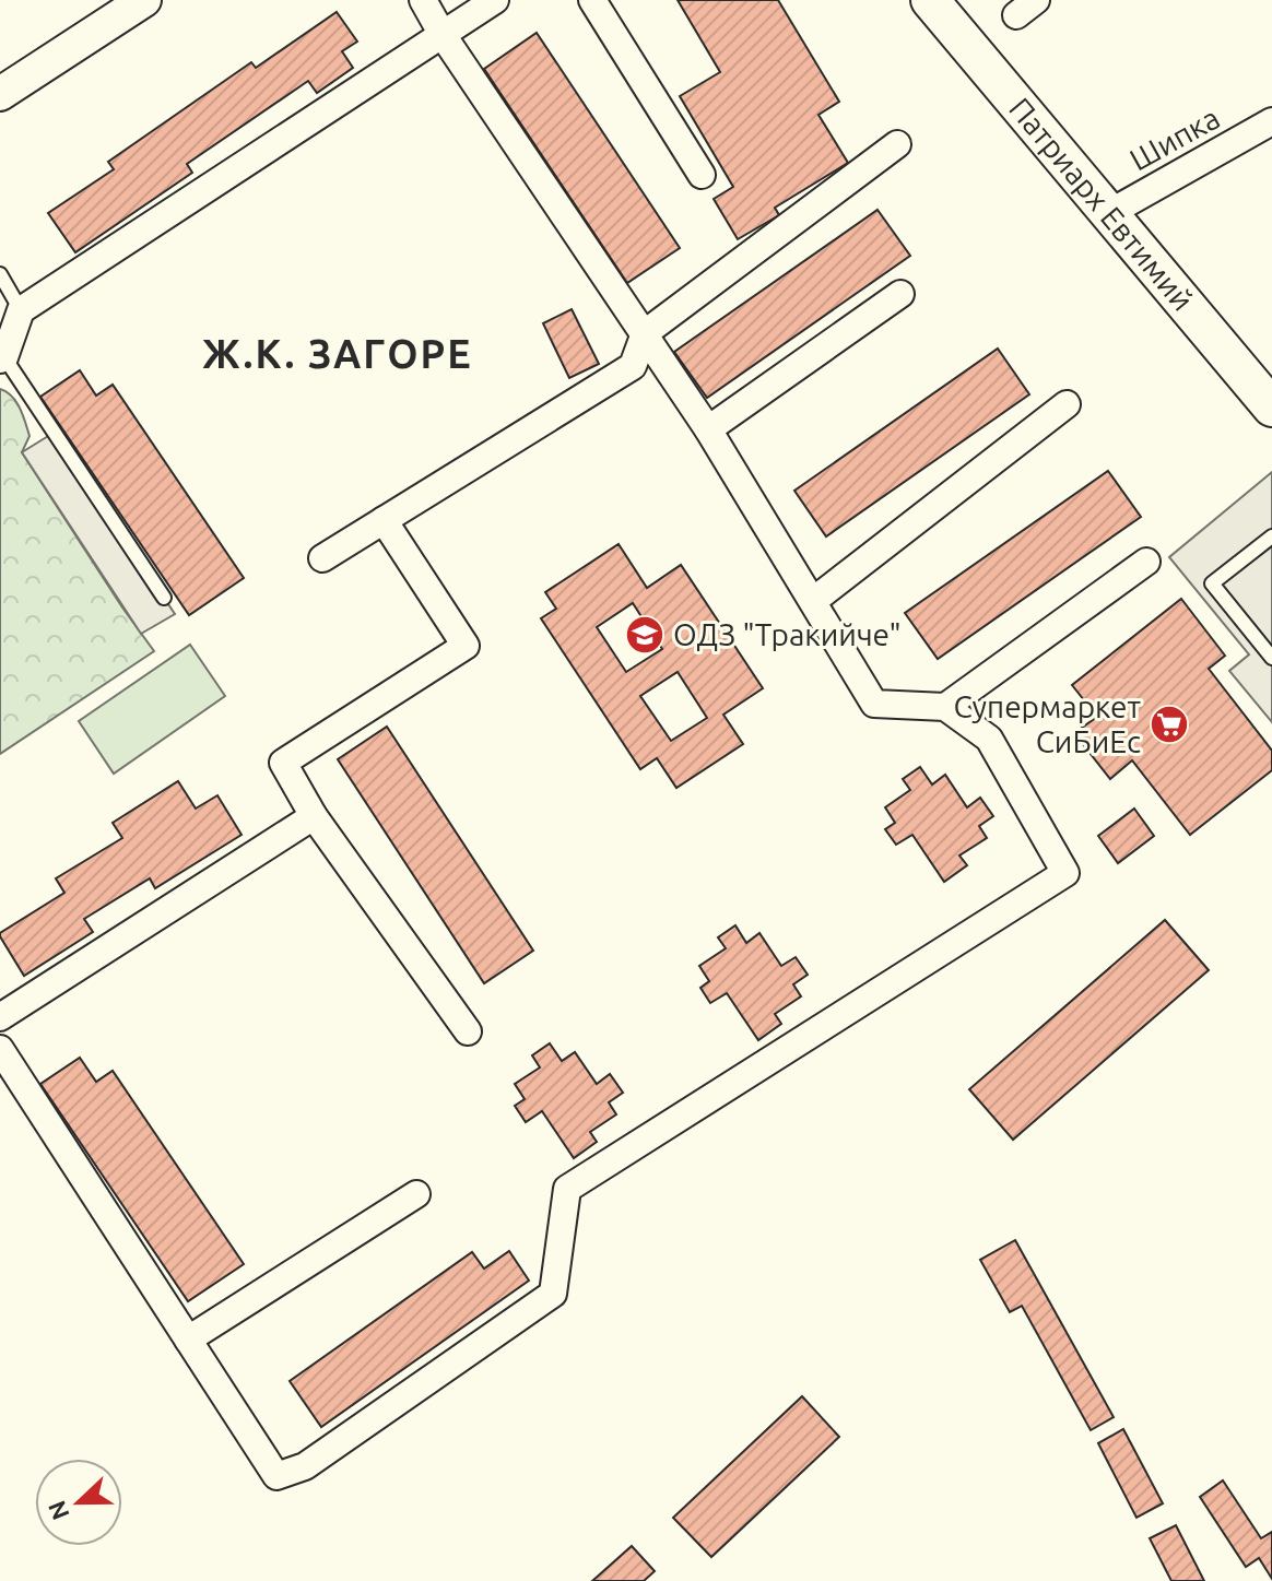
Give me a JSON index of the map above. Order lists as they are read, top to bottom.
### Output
{
  "streets": {
    "main road": ["Патриарх Евтимий"],
    "street": ["Шипка"]
  },
  "crossings": [
    ["Шипка", "Патриарх Евтимий"]
  ],
  "districts": ["Ж.К. ЗАГОРE"],
  "places": {
    "school or university": ["ОДЗ \"Тракийче\""],
    "supermarket": ["Супермаркет СиБиЕс"]
  },
  "north": "left"
}
